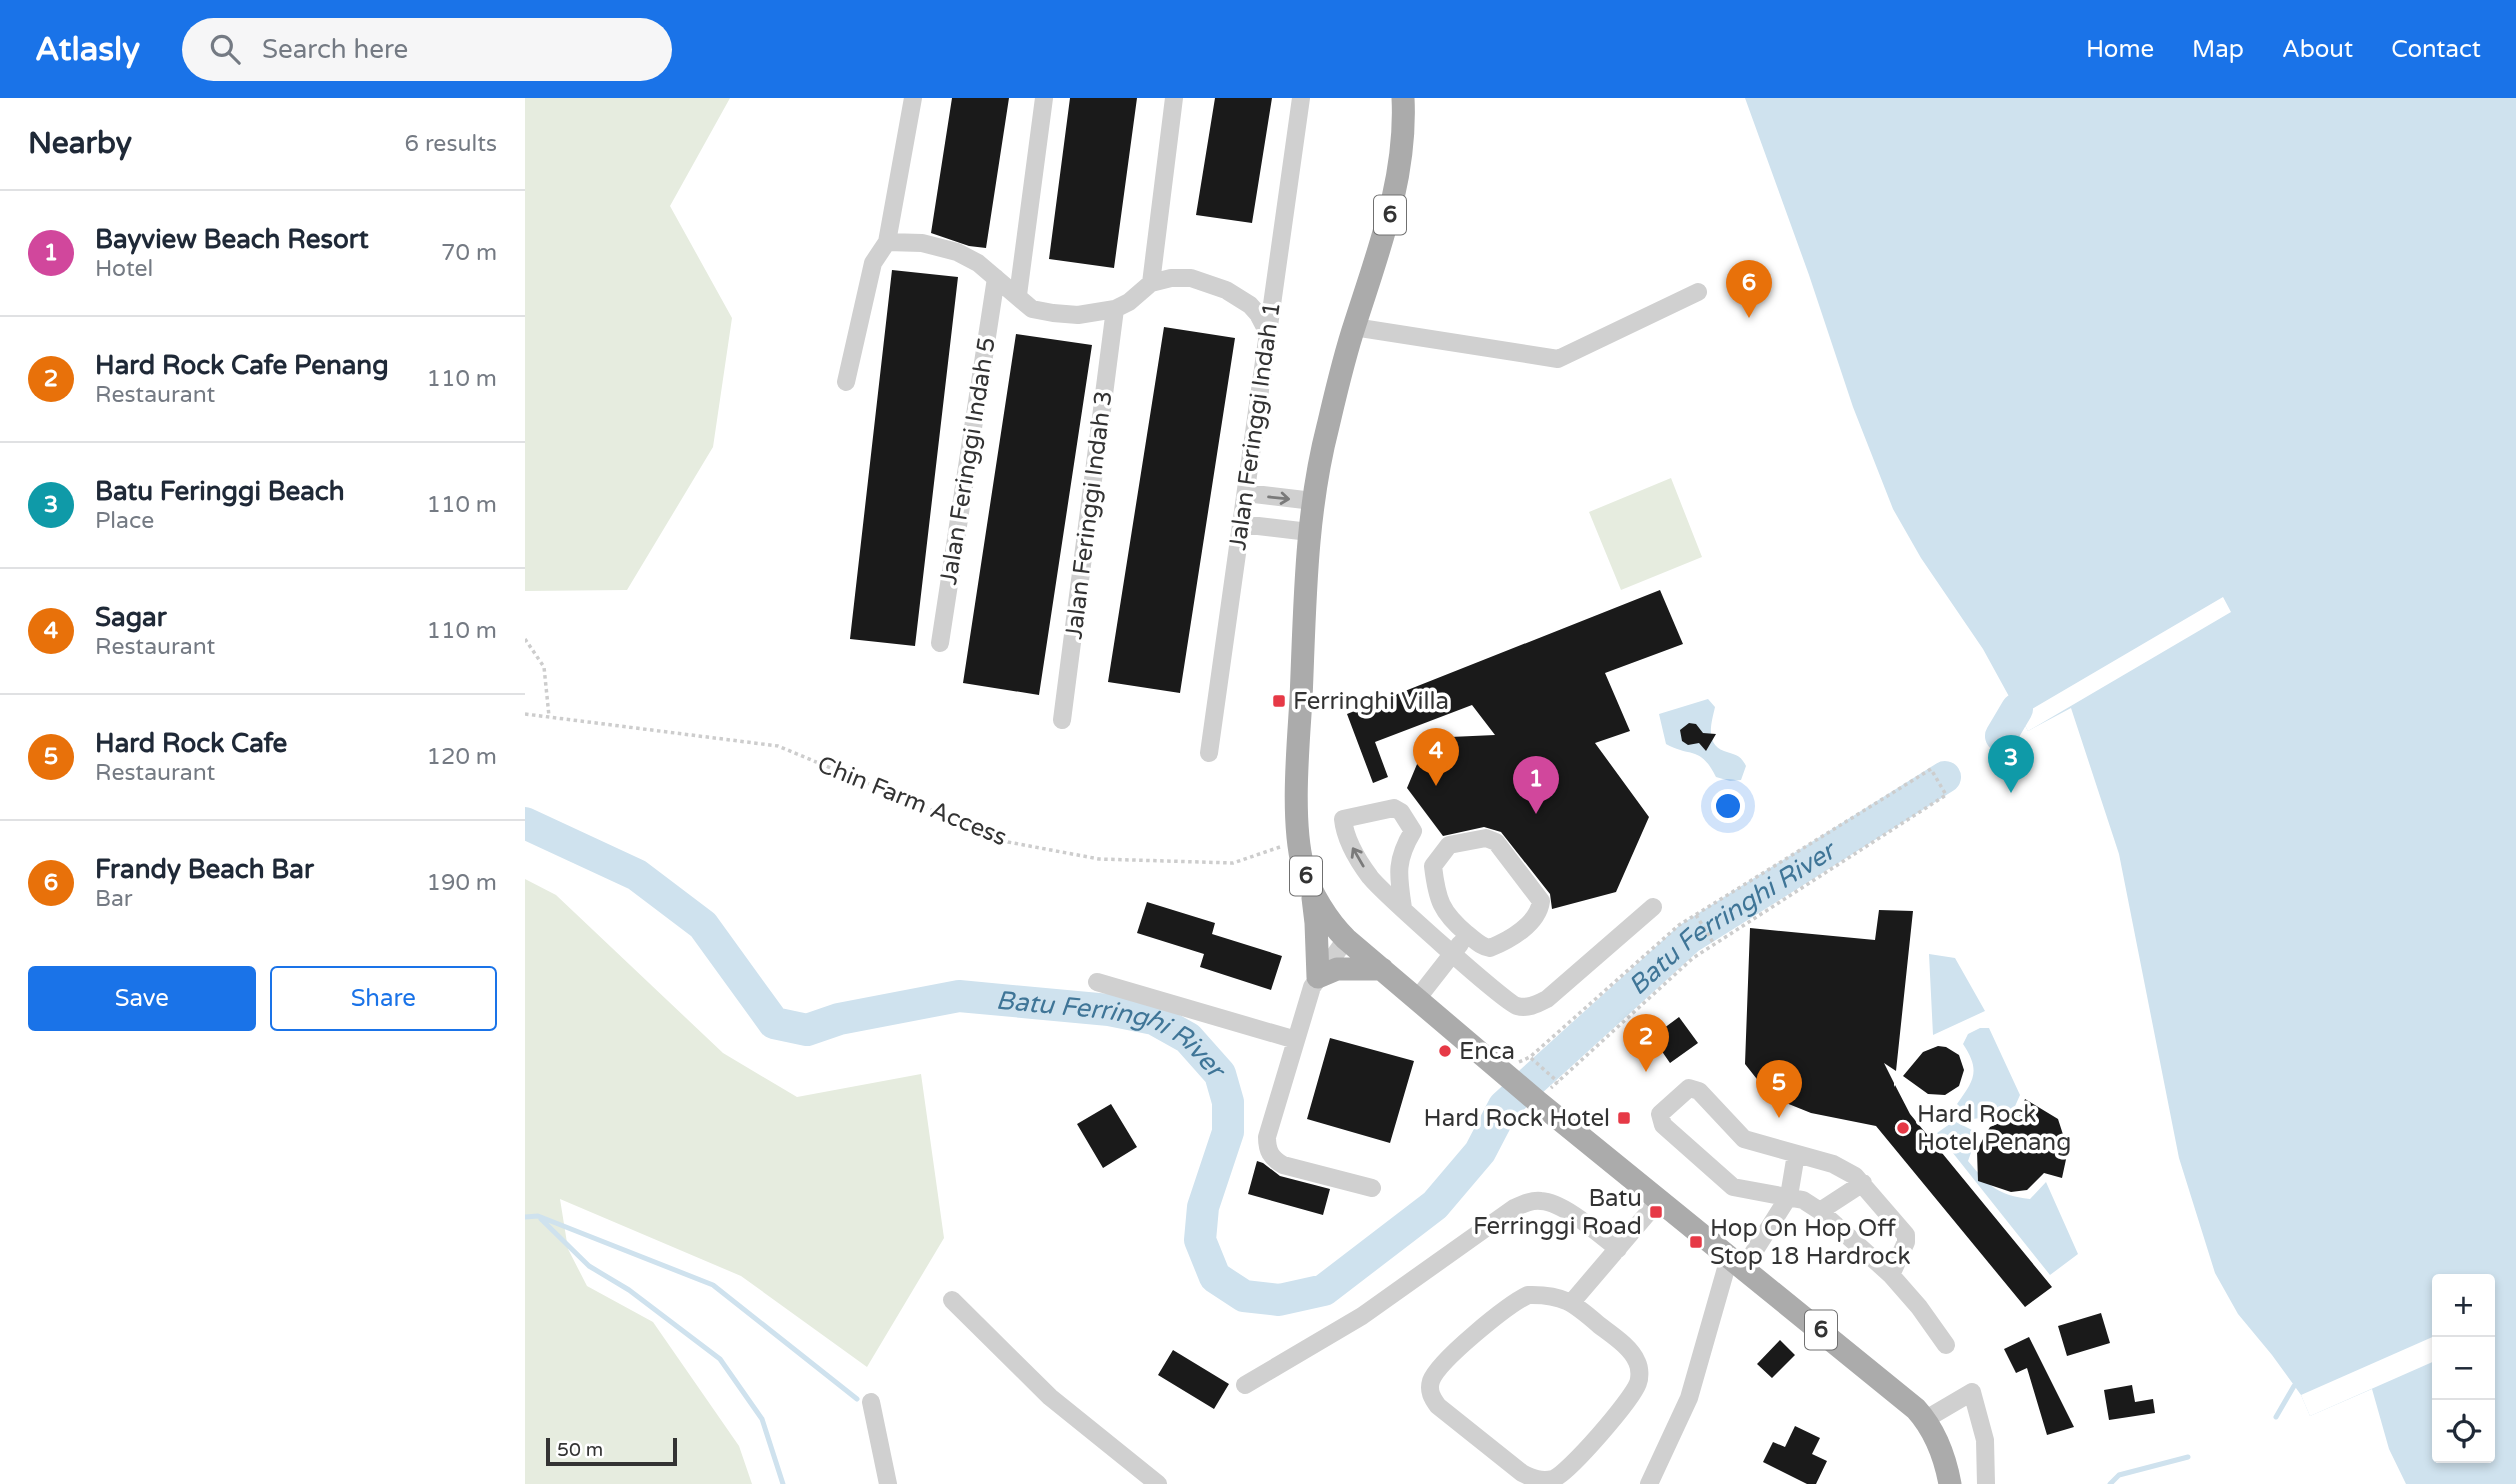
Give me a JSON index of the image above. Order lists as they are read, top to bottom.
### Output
{
  "streets": {
    "main road": ["6"],
    "street": ["Jalan Feringgi Indah 1", "Jalan Feringgi Indah 5", "Jalan Feringgi Indah 3"],
    "path": ["Chin Farm Access"]
  },
  "crossings": [
    ["6", "Chin Farm Access"]
  ],
  "water": ["Batu Ferringhi River"],
  "places": {
    "transit": [
      "Ferringhi Villa",
      "Hard Rock Hotel",
      "Batu Ferringgi Road",
      "Hop On Hop Off Stop 18 Hardrock"
    ],
    "other": ["Enca", "Hard Rock Hotel Penang"]
  },
  "scale_bar": "50 m",
  "page": {
    "header": "Atlasly",
    "search": "Search here",
    "nav": [
      "Home",
      "Map",
      "About",
      "Contact"
    ],
    "heading": ["Nearby", "6 results"],
    "list": [
      {
        "mark": "1",
        "name": "Bayview Beach Resort",
        "note": "Hotel",
        "value": "70 m"
      },
      {
        "mark": "2",
        "name": "Hard Rock Cafe Penang",
        "note": "Restaurant",
        "value": "110 m"
      },
      {
        "mark": "3",
        "name": "Batu Feringgi Beach",
        "note": "Place",
        "value": "110 m"
      },
      {
        "mark": "4",
        "name": "Sagar",
        "note": "Restaurant",
        "value": "110 m"
      },
      {
        "mark": "5",
        "name": "Hard Rock Cafe",
        "note": "Restaurant",
        "value": "120 m"
      },
      {
        "mark": "6",
        "name": "Frandy Beach Bar",
        "note": "Bar",
        "value": "190 m"
      }
    ],
    "pins": [
      "6",
      "4",
      "3",
      "1",
      "2",
      "5"
    ],
    "buttons": ["Save", "Share"],
    "map_buttons": ["+", "−"],
    "scale": "50 m"
  }
}
